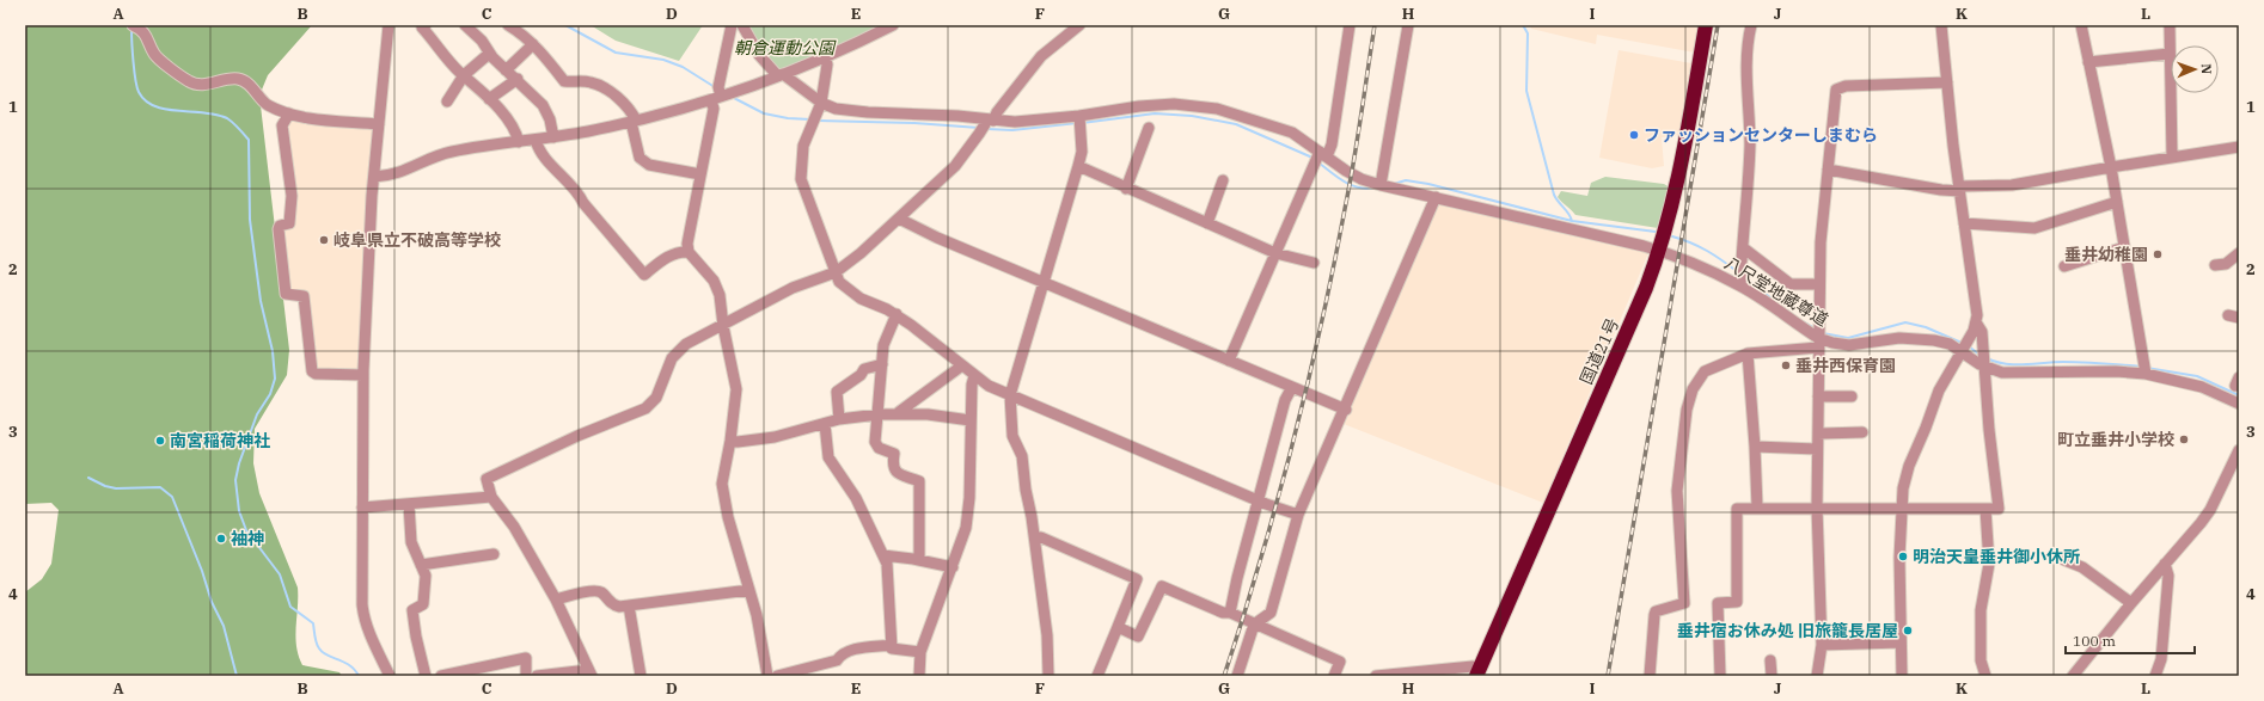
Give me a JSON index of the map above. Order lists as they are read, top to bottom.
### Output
{
  "streets": {
    "highway": ["国道21号"],
    "street": ["八尺堂地蔵尊道"]
  },
  "crossings": [
    ["八尺堂地蔵尊道", "国道21号"]
  ],
  "parks": ["朝倉運動公園"],
  "places": [
    "ファッションセンターしまむら",
    "岐阜県立不破高等学校",
    "垂井幼稚園",
    "垂井西保育園",
    "町立垂井小学校",
    "南宮稲荷神社",
    "袖神",
    "明治天皇垂井御小休所",
    "垂井宿お休み処 旧旅籠長居屋"
  ],
  "scale_bar": "100 m",
  "north": "right",
  "grid": {
    "columns": [
      "A",
      "B",
      "C",
      "D",
      "E",
      "F",
      "G",
      "H",
      "I",
      "J",
      "K",
      "L"
    ],
    "rows": [
      "1",
      "2",
      "3",
      "4"
    ]
  }
}
